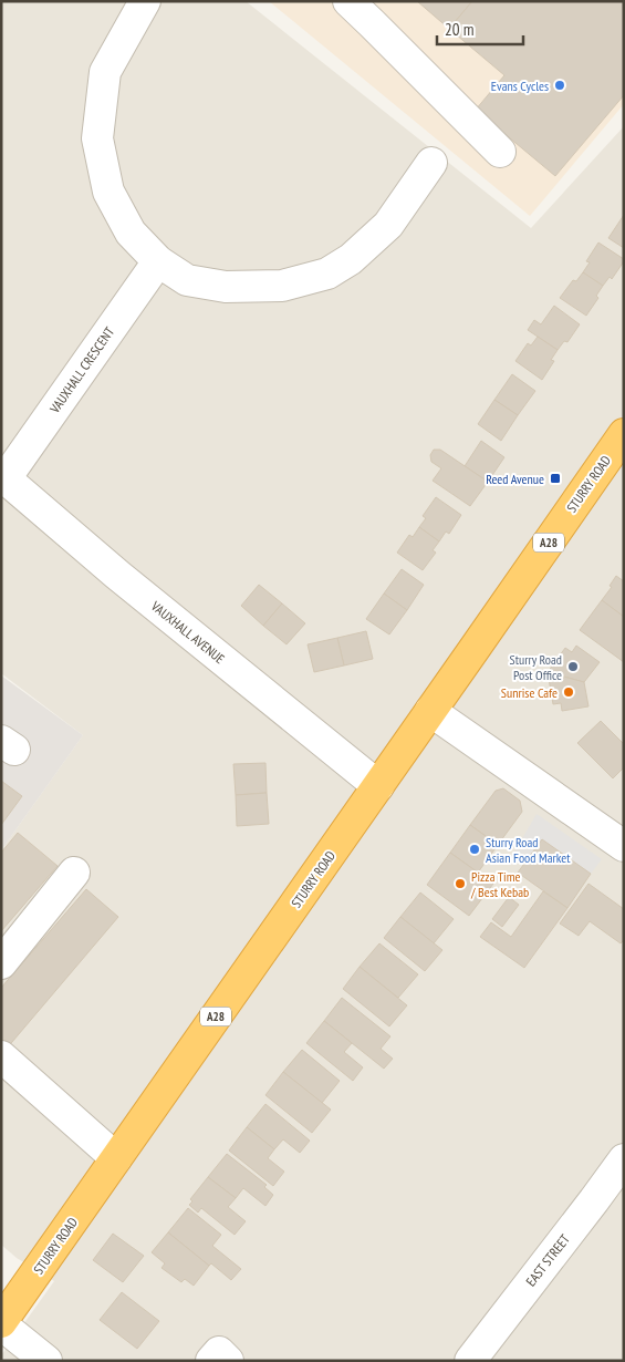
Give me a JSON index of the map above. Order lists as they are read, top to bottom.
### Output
{
  "streets": {
    "highway": ["STURRY ROAD", "A28"],
    "street": ["VAUXHALL CRESCENT", "VAUXHALL AVENUE", "EAST STREET"]
  },
  "crossings": [
    ["VAUXHALL CRESCENT", "VAUXHALL AVENUE"],
    ["STURRY ROAD", "VAUXHALL AVENUE"]
  ],
  "places": {
    "other": [
      "Evans Cycles",
      "Sturry Road Post Office",
      "Sunrise Cafe",
      "Sturry Road Asian Food Market",
      "Pizza Time / Best Kebab"
    ],
    "transit": ["Reed Avenue"]
  },
  "scale_bar": "20 m"
}
